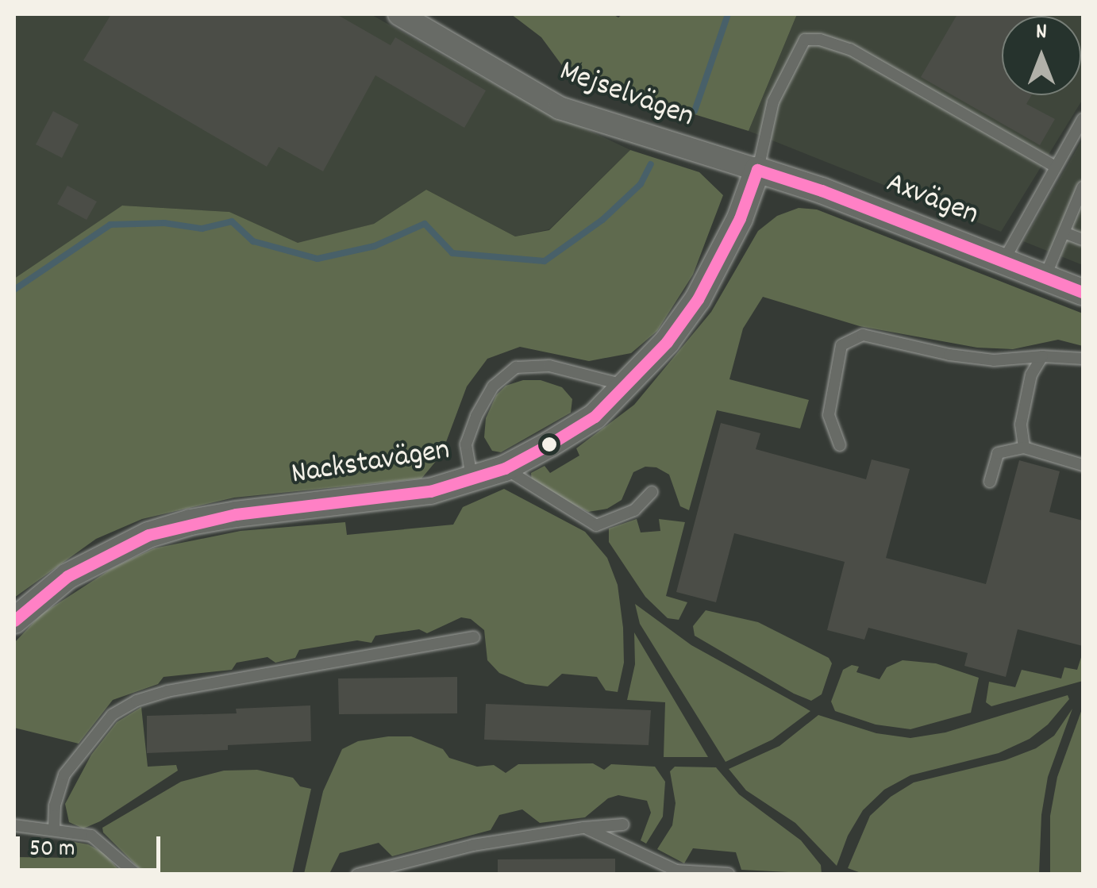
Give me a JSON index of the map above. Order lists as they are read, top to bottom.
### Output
{
  "streets": {
    "street": ["Mejselvägen", "Axvägen", "Nackstavägen"]
  },
  "crossings": [
    ["Mejselvägen", "Axvägen"],
    ["Mejselvägen", "Nackstavägen"],
    ["Axvägen", "Nackstavägen"]
  ],
  "scale_bar": "50 m",
  "north": "top"
}
